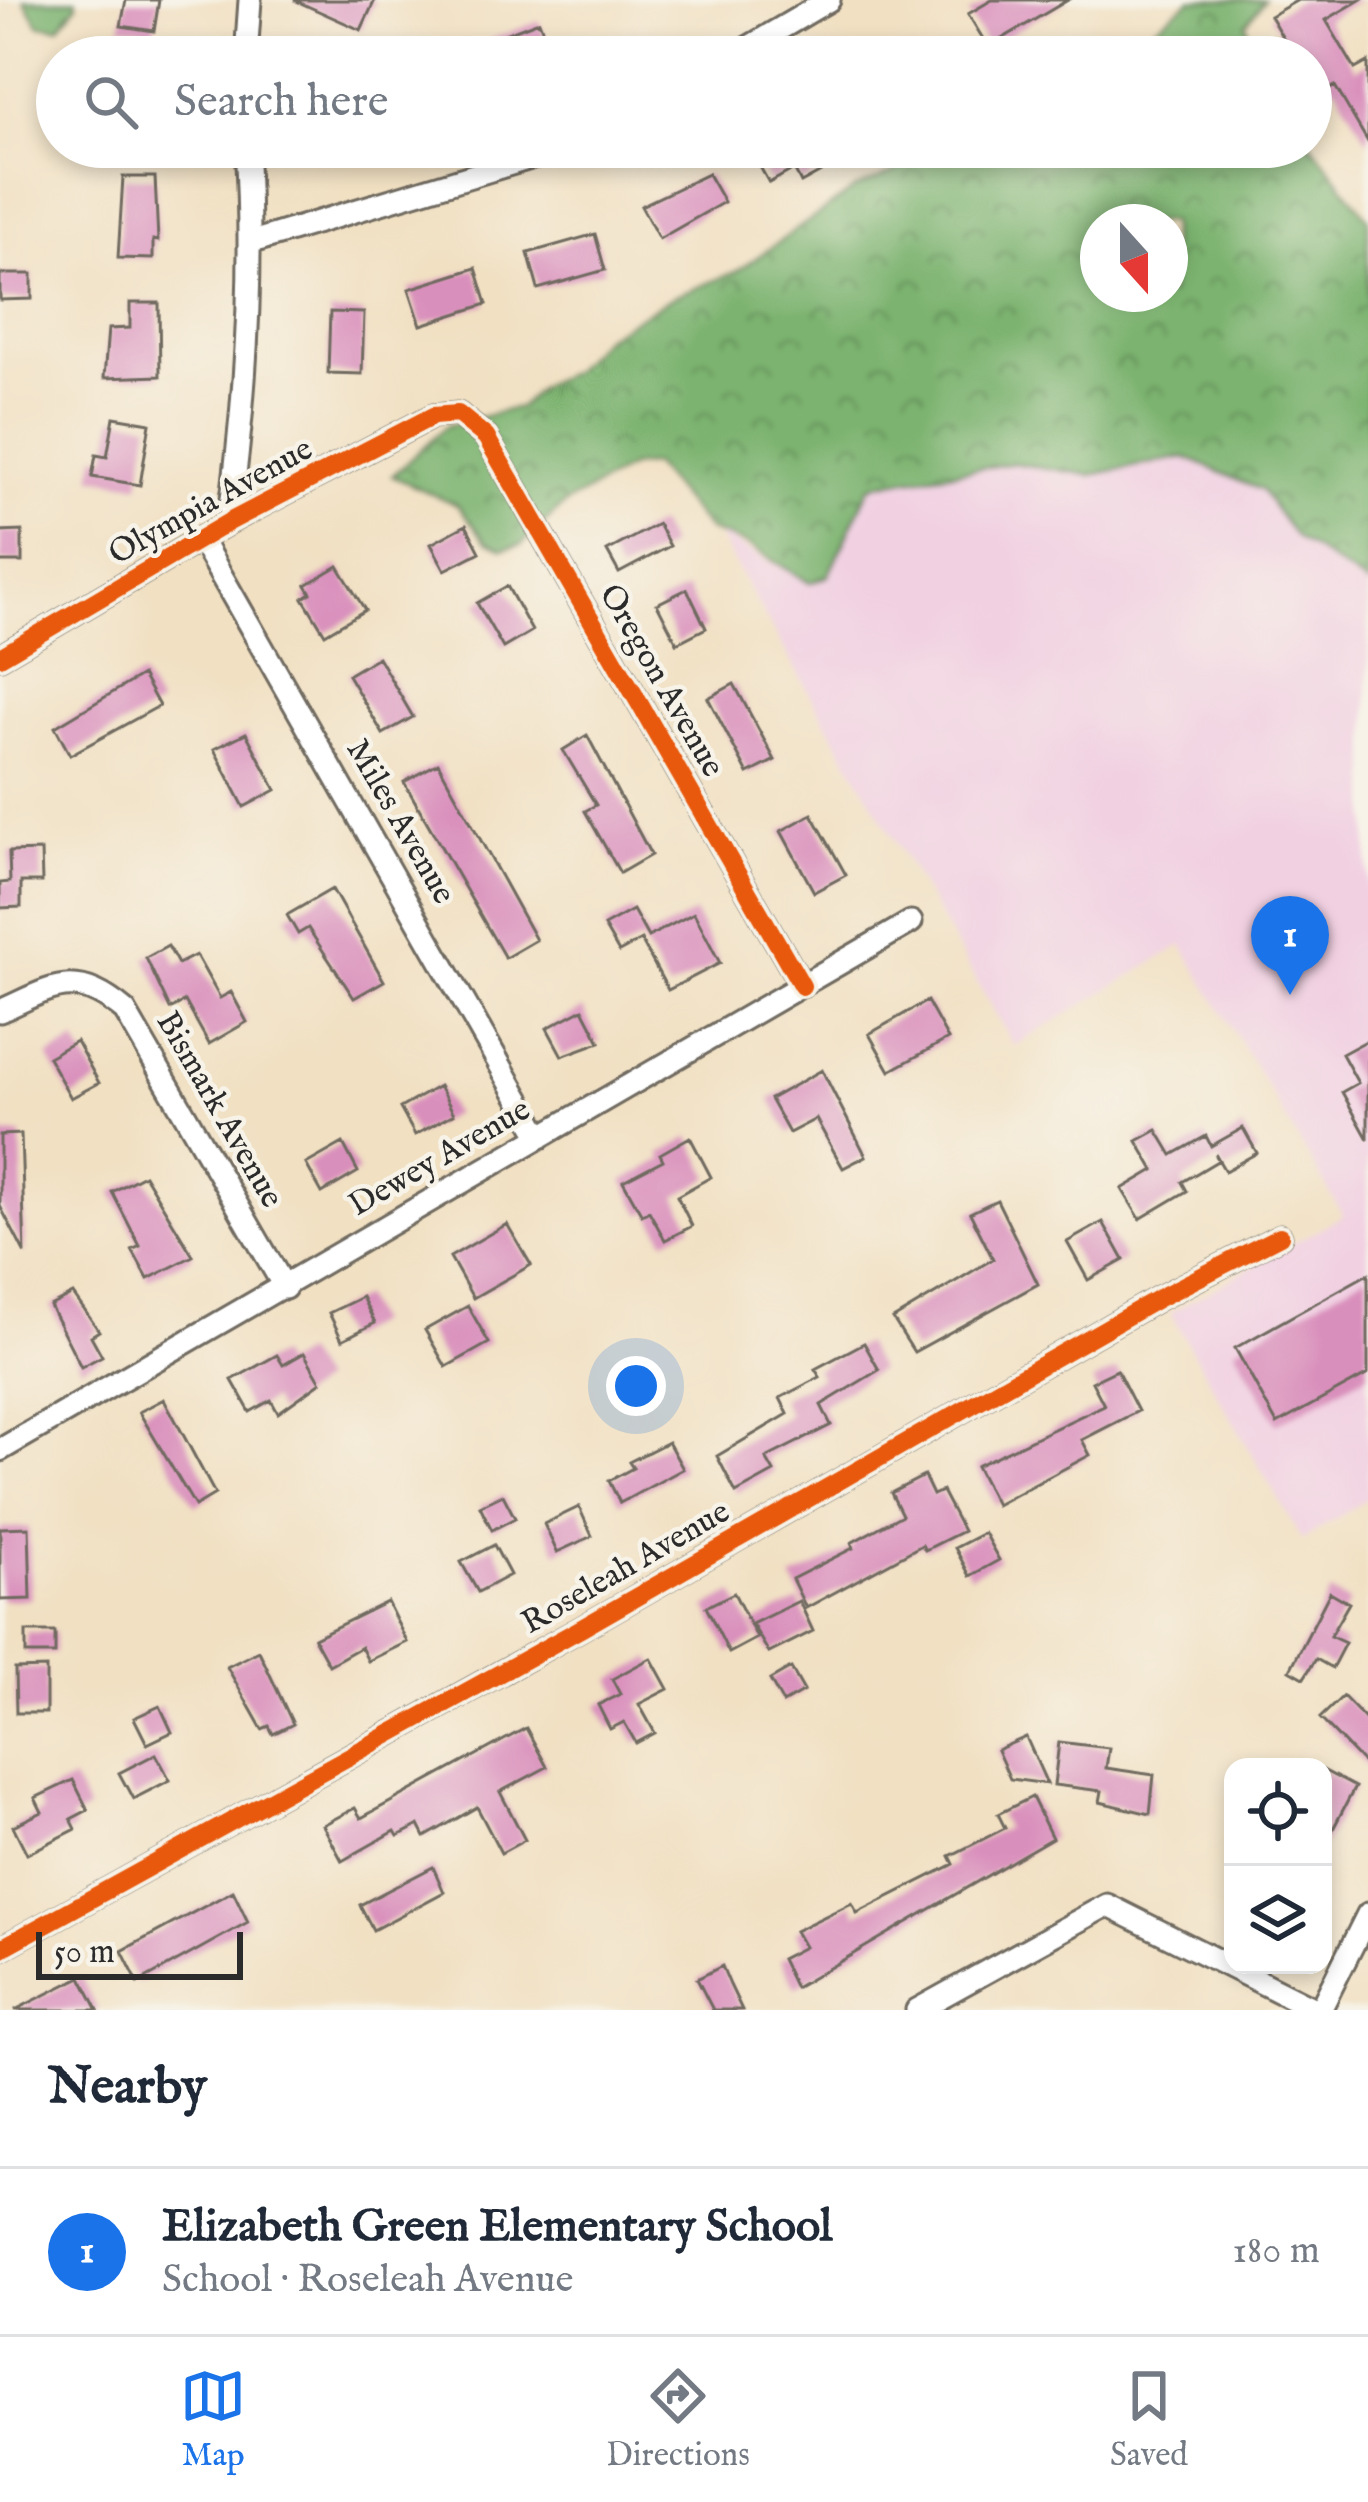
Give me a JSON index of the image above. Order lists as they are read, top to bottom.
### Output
{
  "streets": {
    "street": [
      "Olympia Avenue",
      "Oregon Avenue",
      "Miles Avenue",
      "Bismark Avenue",
      "Dewey Avenue",
      "Roseleah Avenue"
    ]
  },
  "crossings": [
    ["Olympia Avenue", "Oregon Avenue"],
    ["Olympia Avenue", "Miles Avenue"],
    ["Oregon Avenue", "Dewey Avenue"],
    ["Miles Avenue", "Dewey Avenue"],
    ["Bismark Avenue", "Dewey Avenue"]
  ],
  "scale_bar": "50 m",
  "north": "bottom",
  "page": {
    "search": "Search here",
    "pins": "1",
    "scale": "50 m",
    "heading": "Nearby",
    "list": [
      {
        "mark": "1",
        "name": "Elizabeth Green Elementary School",
        "note": "School · Roseleah Avenue",
        "value": "180 m"
      }
    ],
    "nav": ["Map", "Directions", "Saved"]
  }
}
